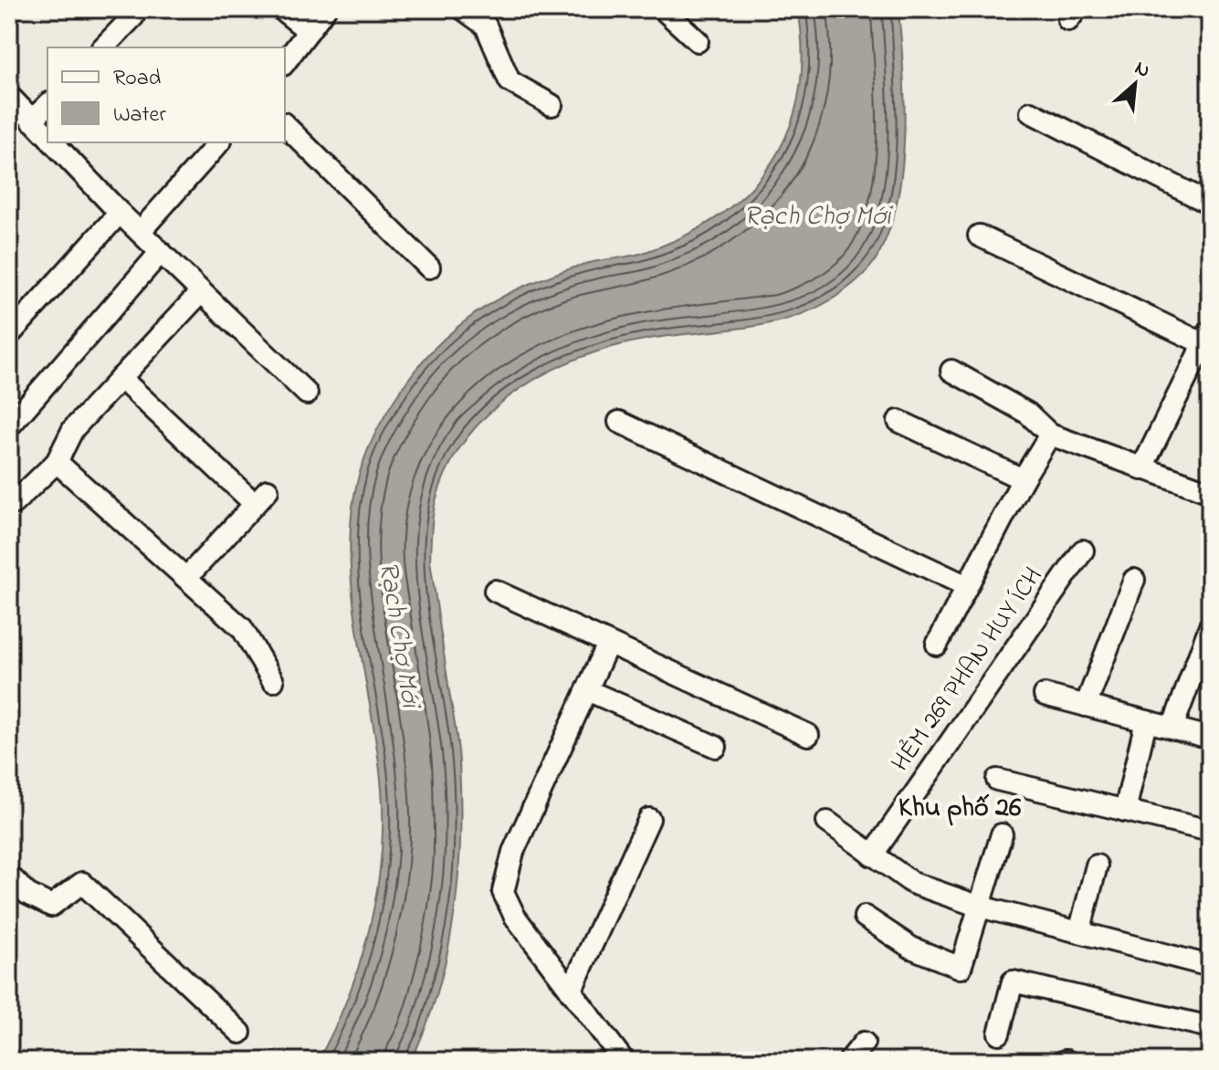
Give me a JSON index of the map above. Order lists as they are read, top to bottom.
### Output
{
  "streets": {
    "street": ["HẺM 269 PHAN HUY ÍCH"]
  },
  "districts": ["Khu phố 26"],
  "water": ["Rạch Chợ Mới"],
  "legend": ["Road", "Water"],
  "north": "top right"
}
